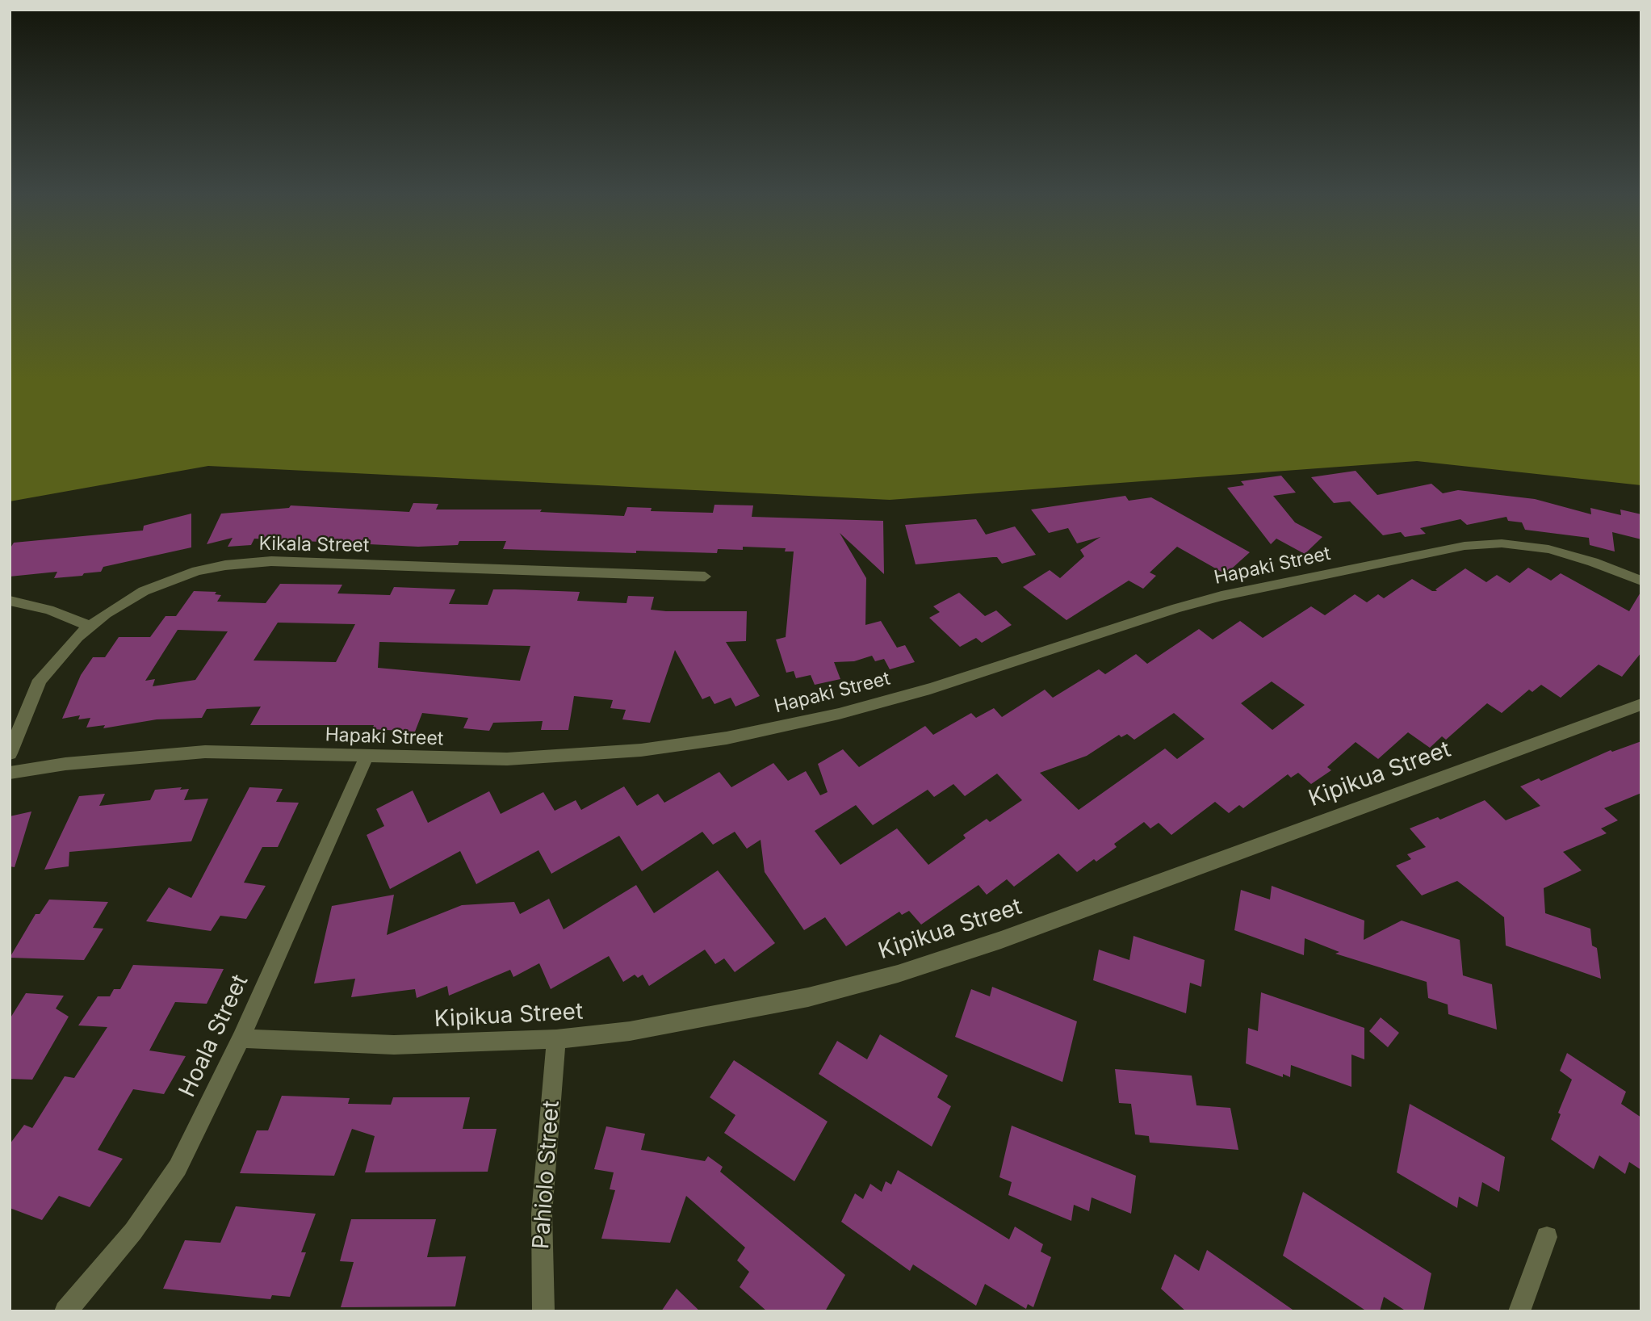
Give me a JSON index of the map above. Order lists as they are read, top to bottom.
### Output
{
  "streets": {
    "street": [
      "Kikala Street",
      "Hapaki Street",
      "Kipikua Street",
      "Hoala Street",
      "Pahiolo Street"
    ]
  },
  "crossings": [
    ["Hapaki Street", "Hoala Street"],
    ["Kipikua Street", "Hoala Street"],
    ["Kipikua Street", "Pahiolo Street"]
  ]
}
